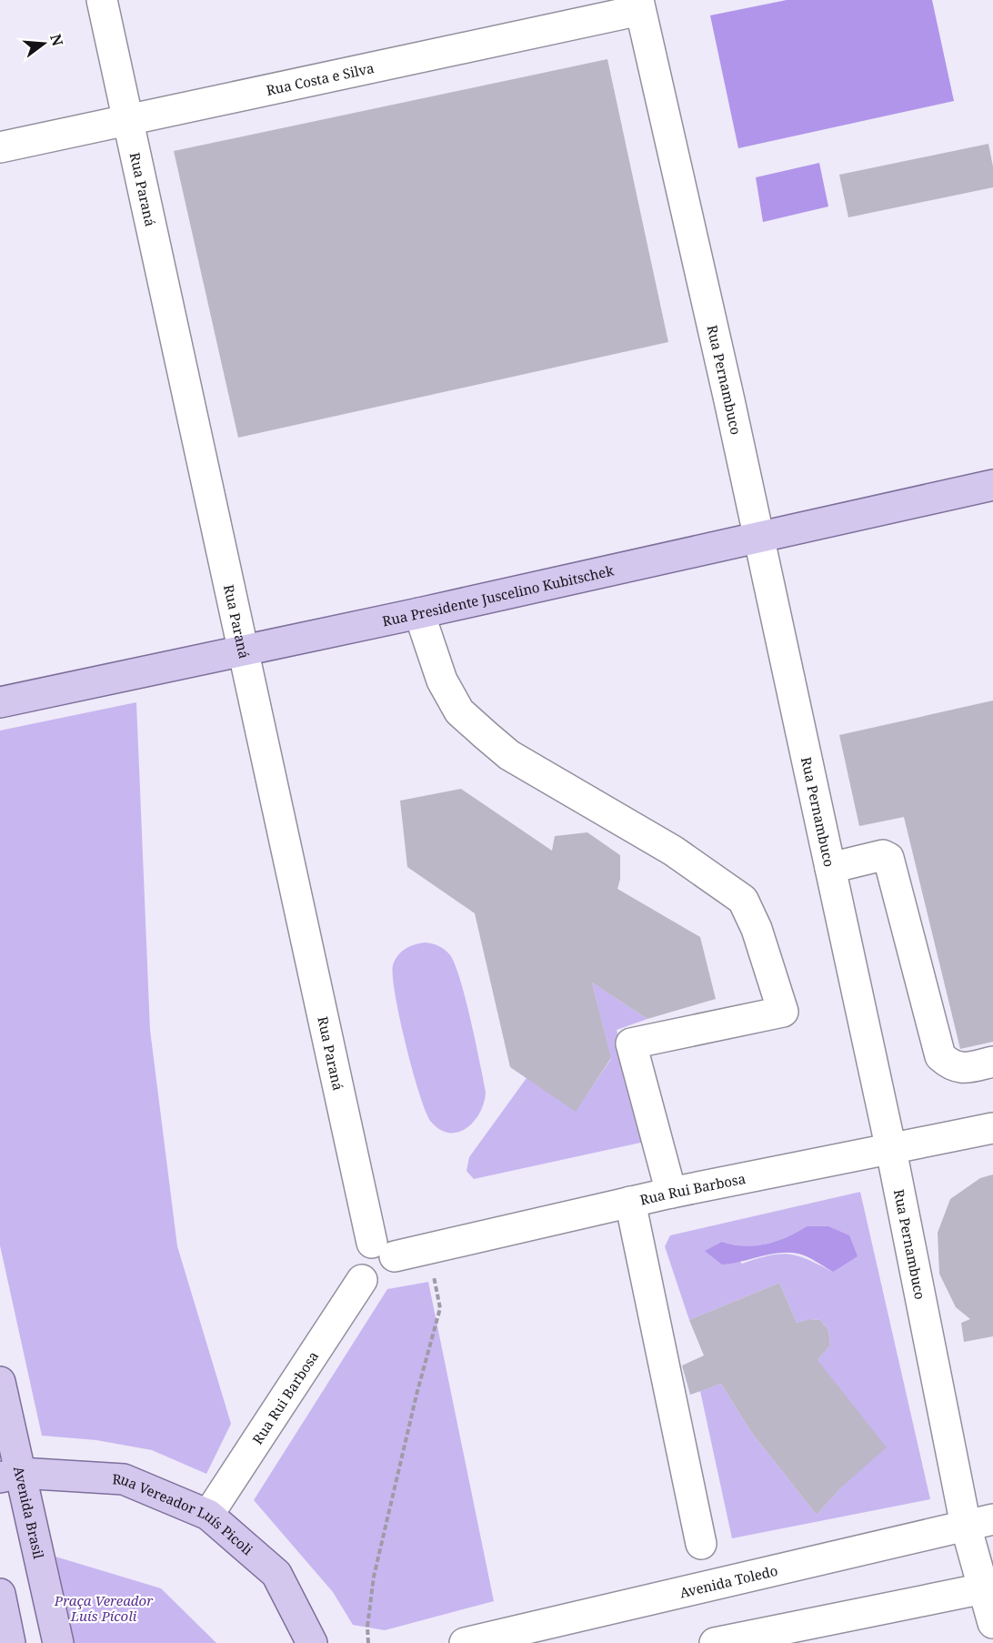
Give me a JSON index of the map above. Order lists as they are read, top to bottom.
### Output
{
  "streets": {
    "main road": ["Rua Presidente Juscelino Kubitschek", "Avenida Brasil", "Rua Vereador Luís Picoli"],
    "street": [
      "Rua Costa e Silva",
      "Rua Paraná",
      "Rua Pernambuco",
      "Rua Rui Barbosa",
      "Avenida Toledo"
    ]
  },
  "crossings": [
    ["Rua Costa e Silva", "Rua Paraná"],
    ["Rua Costa e Silva", "Rua Pernambuco"],
    ["Rua Paraná", "Rua Presidente Juscelino Kubitschek"],
    ["Rua Paraná", "Rua Rui Barbosa"],
    ["Rua Pernambuco", "Rua Presidente Juscelino Kubitschek"],
    ["Rua Pernambuco", "Rua Rui Barbosa"],
    ["Rua Pernambuco", "Avenida Toledo"],
    ["Rua Rui Barbosa", "Rua Vereador Luís Picoli"],
    ["Avenida Brasil", "Rua Vereador Luís Picoli"]
  ],
  "parks": ["Praça Vereador Luís Pícoli"],
  "north": "right"
}
